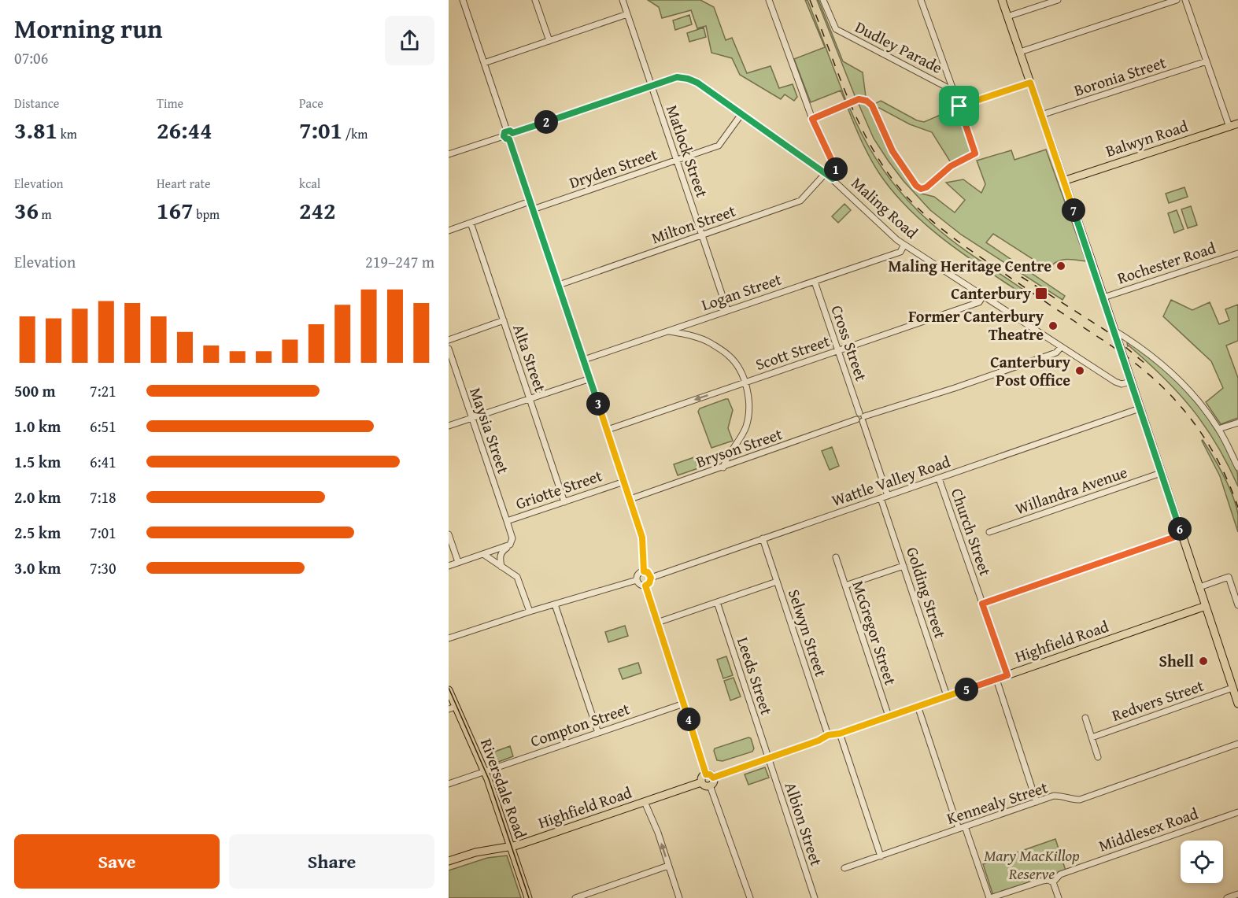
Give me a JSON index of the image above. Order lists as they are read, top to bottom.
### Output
{
  "streets": {
    "main road": ["Balwyn Road", "Highfield Road", "Riversdale Road"],
    "street": [
      "Dudley Parade",
      "Boronia Street",
      "Matlock Street",
      "Dryden Street",
      "Maling Road",
      "Milton Street",
      "Rochester Road",
      "Logan Street",
      "Cross Street",
      "Scott Street",
      "Alta Street",
      "Maysia Street",
      "Bryson Street",
      "Wattle Valley Road",
      "Griotte Street",
      "Willandra Avenue",
      "Church Street",
      "Golding Street",
      "Selwyn Street",
      "McGregor Street",
      "Leeds Street",
      "Redvers Street",
      "Compton Street",
      "Kennealy Street",
      "Albion Street",
      "Middlesex Road"
    ]
  },
  "crossings": [
    ["Matlock Street", "Dryden Street"],
    ["Matlock Street", "Maling Road"],
    ["Matlock Street", "Milton Street"],
    ["Matlock Street", "Logan Street"],
    ["Dryden Street", "Maling Road"],
    ["Maling Road", "Milton Street"],
    ["Maling Road", "Logan Street"],
    ["Maling Road", "Scott Street"],
    ["Maling Road", "Bryson Street"],
    ["Logan Street", "Cross Street"],
    ["Cross Street", "Scott Street"],
    ["Cross Street", "Bryson Street"],
    ["Cross Street", "Wattle Valley Road"],
    ["Alta Street", "Griotte Street"],
    ["Maysia Street", "Griotte Street"],
    ["Wattle Valley Road", "Church Street"],
    ["Wattle Valley Road", "Golding Street"],
    ["Wattle Valley Road", "Selwyn Street"],
    ["Church Street", "Highfield Road"],
    ["Golding Street", "Highfield Road"],
    ["Selwyn Street", "Highfield Road"],
    ["McGregor Street", "Highfield Road"],
    ["Highfield Road", "Leeds Street"],
    ["Highfield Road", "Riversdale Road"],
    ["Highfield Road", "Albion Street"],
    ["Leeds Street", "Albion Street"],
    ["Compton Street", "Riversdale Road"]
  ],
  "one_way": ["Scott Street"],
  "parks": ["Mary MacKillop Reserve"],
  "places": {
    "other": [
      "Maling Heritage Centre",
      "Former Canterbury Theatre",
      "Canterbury Post Office",
      "Shell"
    ],
    "transit": ["Canterbury"]
  },
  "page": {
    "heading": ["Morning run", "07:06"],
    "stats": [
      ["Distance", "3.81 km"],
      ["Time", "26:44"],
      ["Pace", "7:01 /km"],
      ["Elevation", "36 m"],
      ["Heart rate", "167 bpm"],
      ["kcal", "242"]
    ],
    "pins": [
      "2",
      "1",
      "7",
      "3",
      "6",
      "5",
      "4"
    ],
    "chart": ["Elevation", "219–247 m"],
    "list": [
      {
        "name": "500 m",
        "note": "7:21"
      },
      {
        "name": "1.0 km",
        "note": "6:51"
      },
      {
        "name": "1.5 km",
        "note": "6:41"
      },
      {
        "name": "2.0 km",
        "note": "7:18"
      },
      {
        "name": "2.5 km",
        "note": "7:01"
      },
      {
        "name": "3.0 km",
        "note": "7:30"
      }
    ],
    "buttons": ["Save", "Share"]
  }
}
